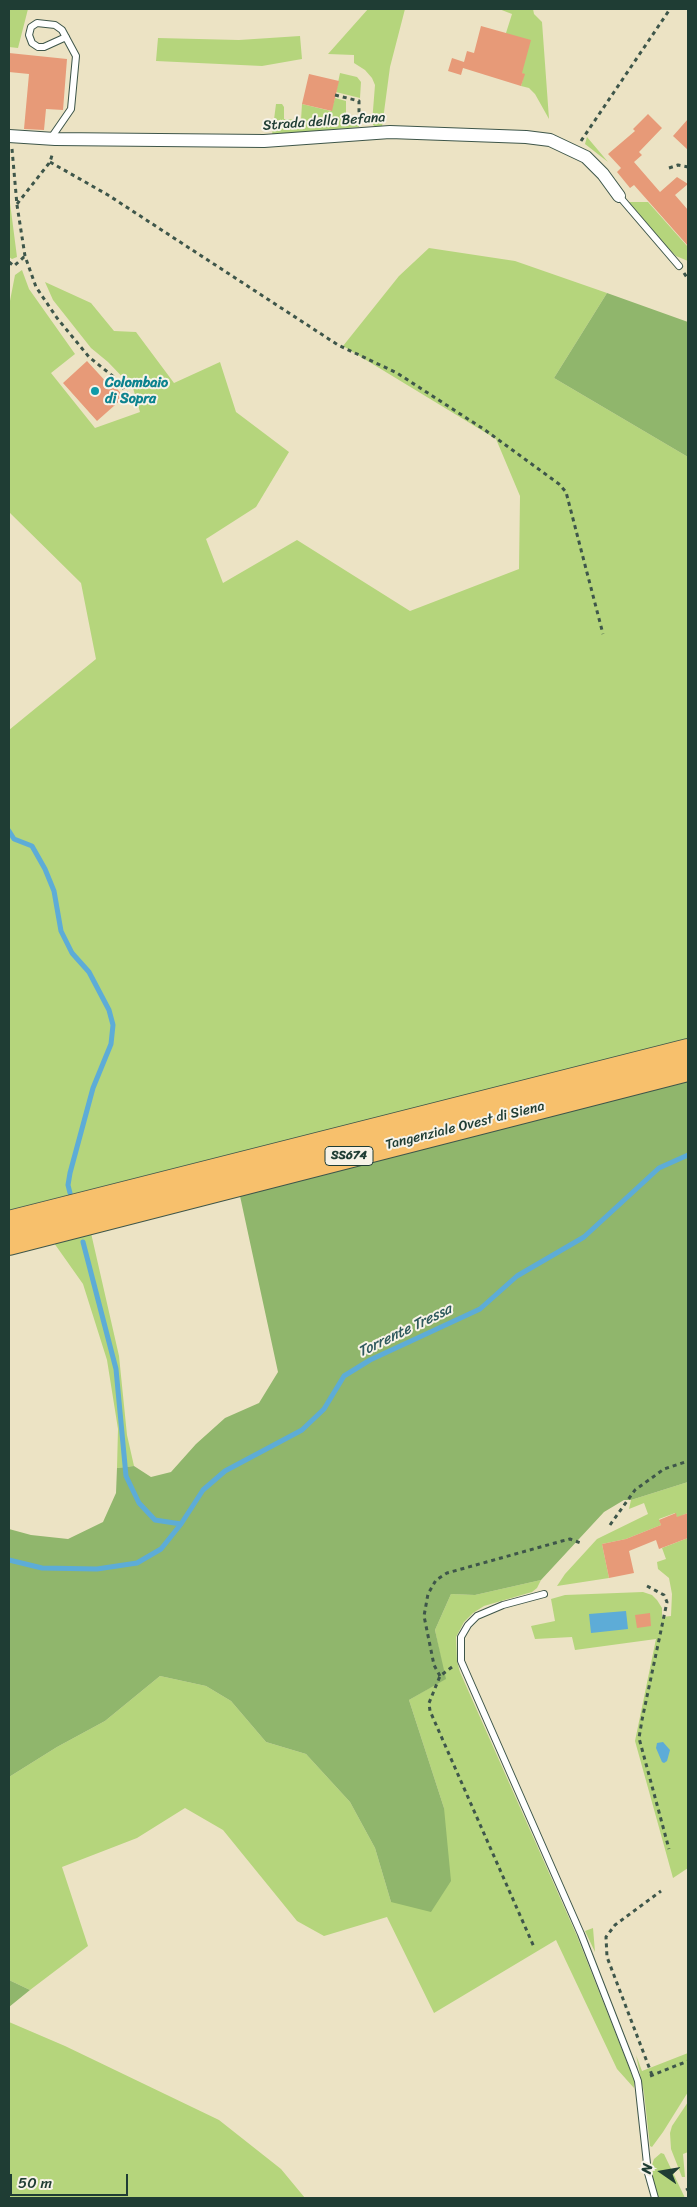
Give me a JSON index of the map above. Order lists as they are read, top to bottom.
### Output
{
  "streets": {
    "highway": ["Tangenziale Ovest di Siena", "SS674"],
    "street": ["Strada della Befana"]
  },
  "water": ["Torrente Tressa"],
  "places": ["Colombaio di Sopra"],
  "scale_bar": "50 m",
  "north": "left"
}
